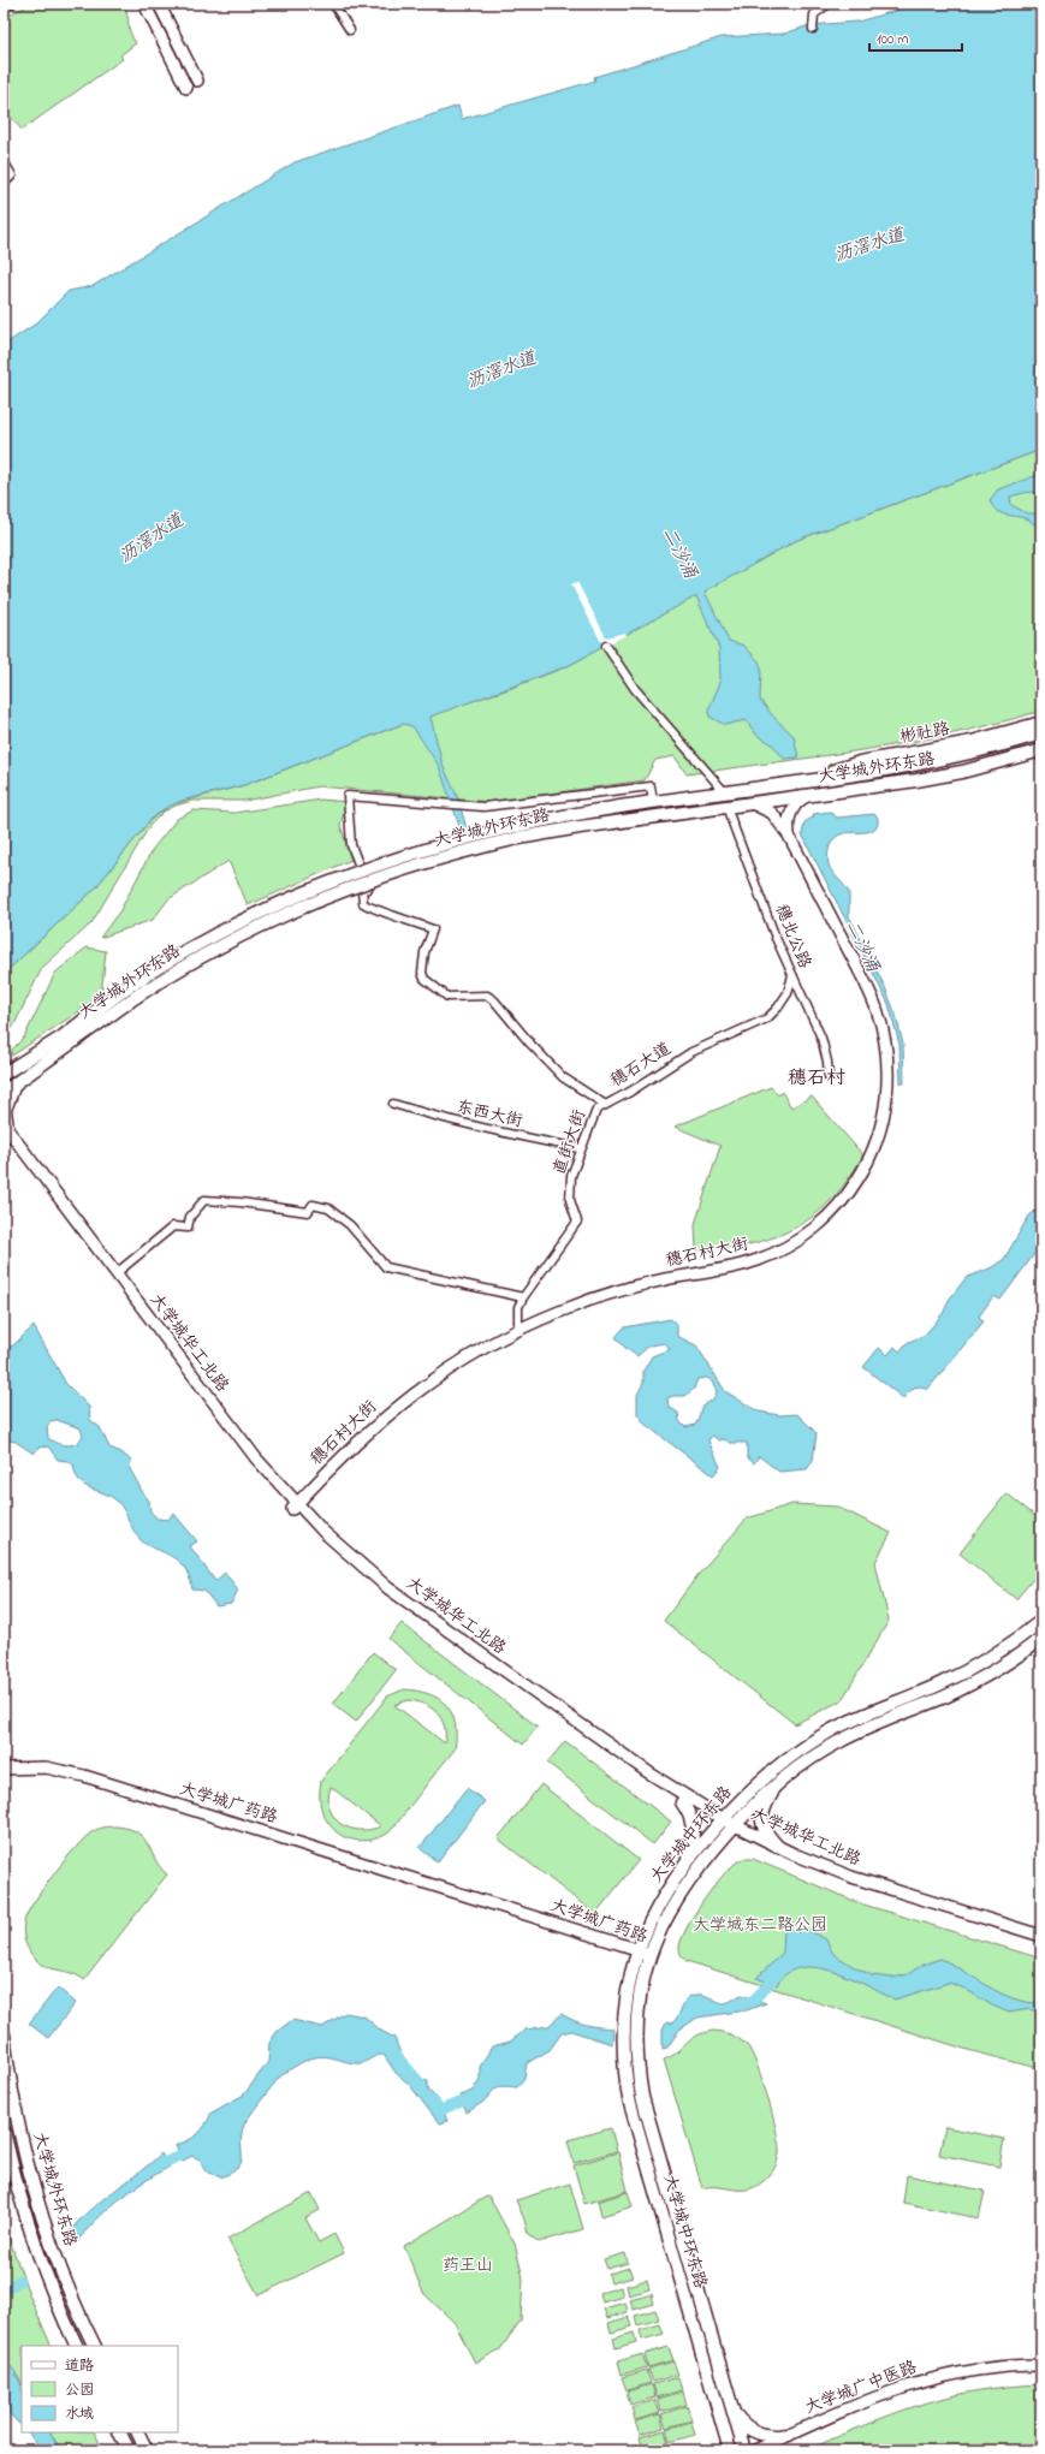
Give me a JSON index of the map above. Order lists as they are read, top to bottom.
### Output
{
  "streets": {
    "main road": [
      "彬社路",
      "大学城外环东路",
      "穗石村大街",
      "大学城华工北路",
      "大学城广药路",
      "大学城中环东路",
      "大学城广中医路"
    ],
    "street": [
      "穗北公路",
      "穗石大道",
      "东西大街",
      "直街大街"
    ]
  },
  "crossings": [
    ["彬社路", "大学城外环东路"],
    ["大学城外环东路", "穗北公路"],
    ["大学城外环东路", "穗石大道"],
    ["大学城外环东路", "穗石村大街"],
    ["穗北公路", "穗石大道"],
    ["穗石大道", "直街大街"],
    ["东西大街", "直街大街"],
    ["穗石村大街", "大学城华工北路"],
    ["大学城华工北路", "大学城中环东路"],
    ["大学城广药路", "大学城中环东路"]
  ],
  "districts": ["穗石村"],
  "water": ["沥滘水道", "二沙涌"],
  "parks": ["大学城东二路公园", "药王山"],
  "legend": ["道路", "公园", "水域"],
  "scale_bar": "100 m"
}
